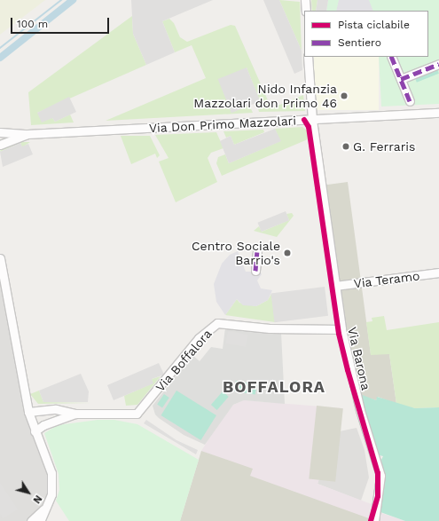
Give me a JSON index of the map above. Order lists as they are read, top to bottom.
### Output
{
  "streets": {
    "street": [
      "Via Don Primo Mazzolari",
      "Via Teramo",
      "Via Barona",
      "Via Boffalora"
    ]
  },
  "crossings": [
    ["Via Don Primo Mazzolari", "Via Barona"],
    ["Via Teramo", "Via Barona"],
    ["Via Barona", "Via Boffalora"]
  ],
  "districts": ["BOFFALORA"],
  "places": ["Nido Infanzia Mazzolari don Primo 46", "G. Ferraris", "Centro Sociale Barrio's"],
  "legend": ["Pista ciclabile", "Sentiero"],
  "scale_bar": "100 m",
  "north": "bottom right"
}
